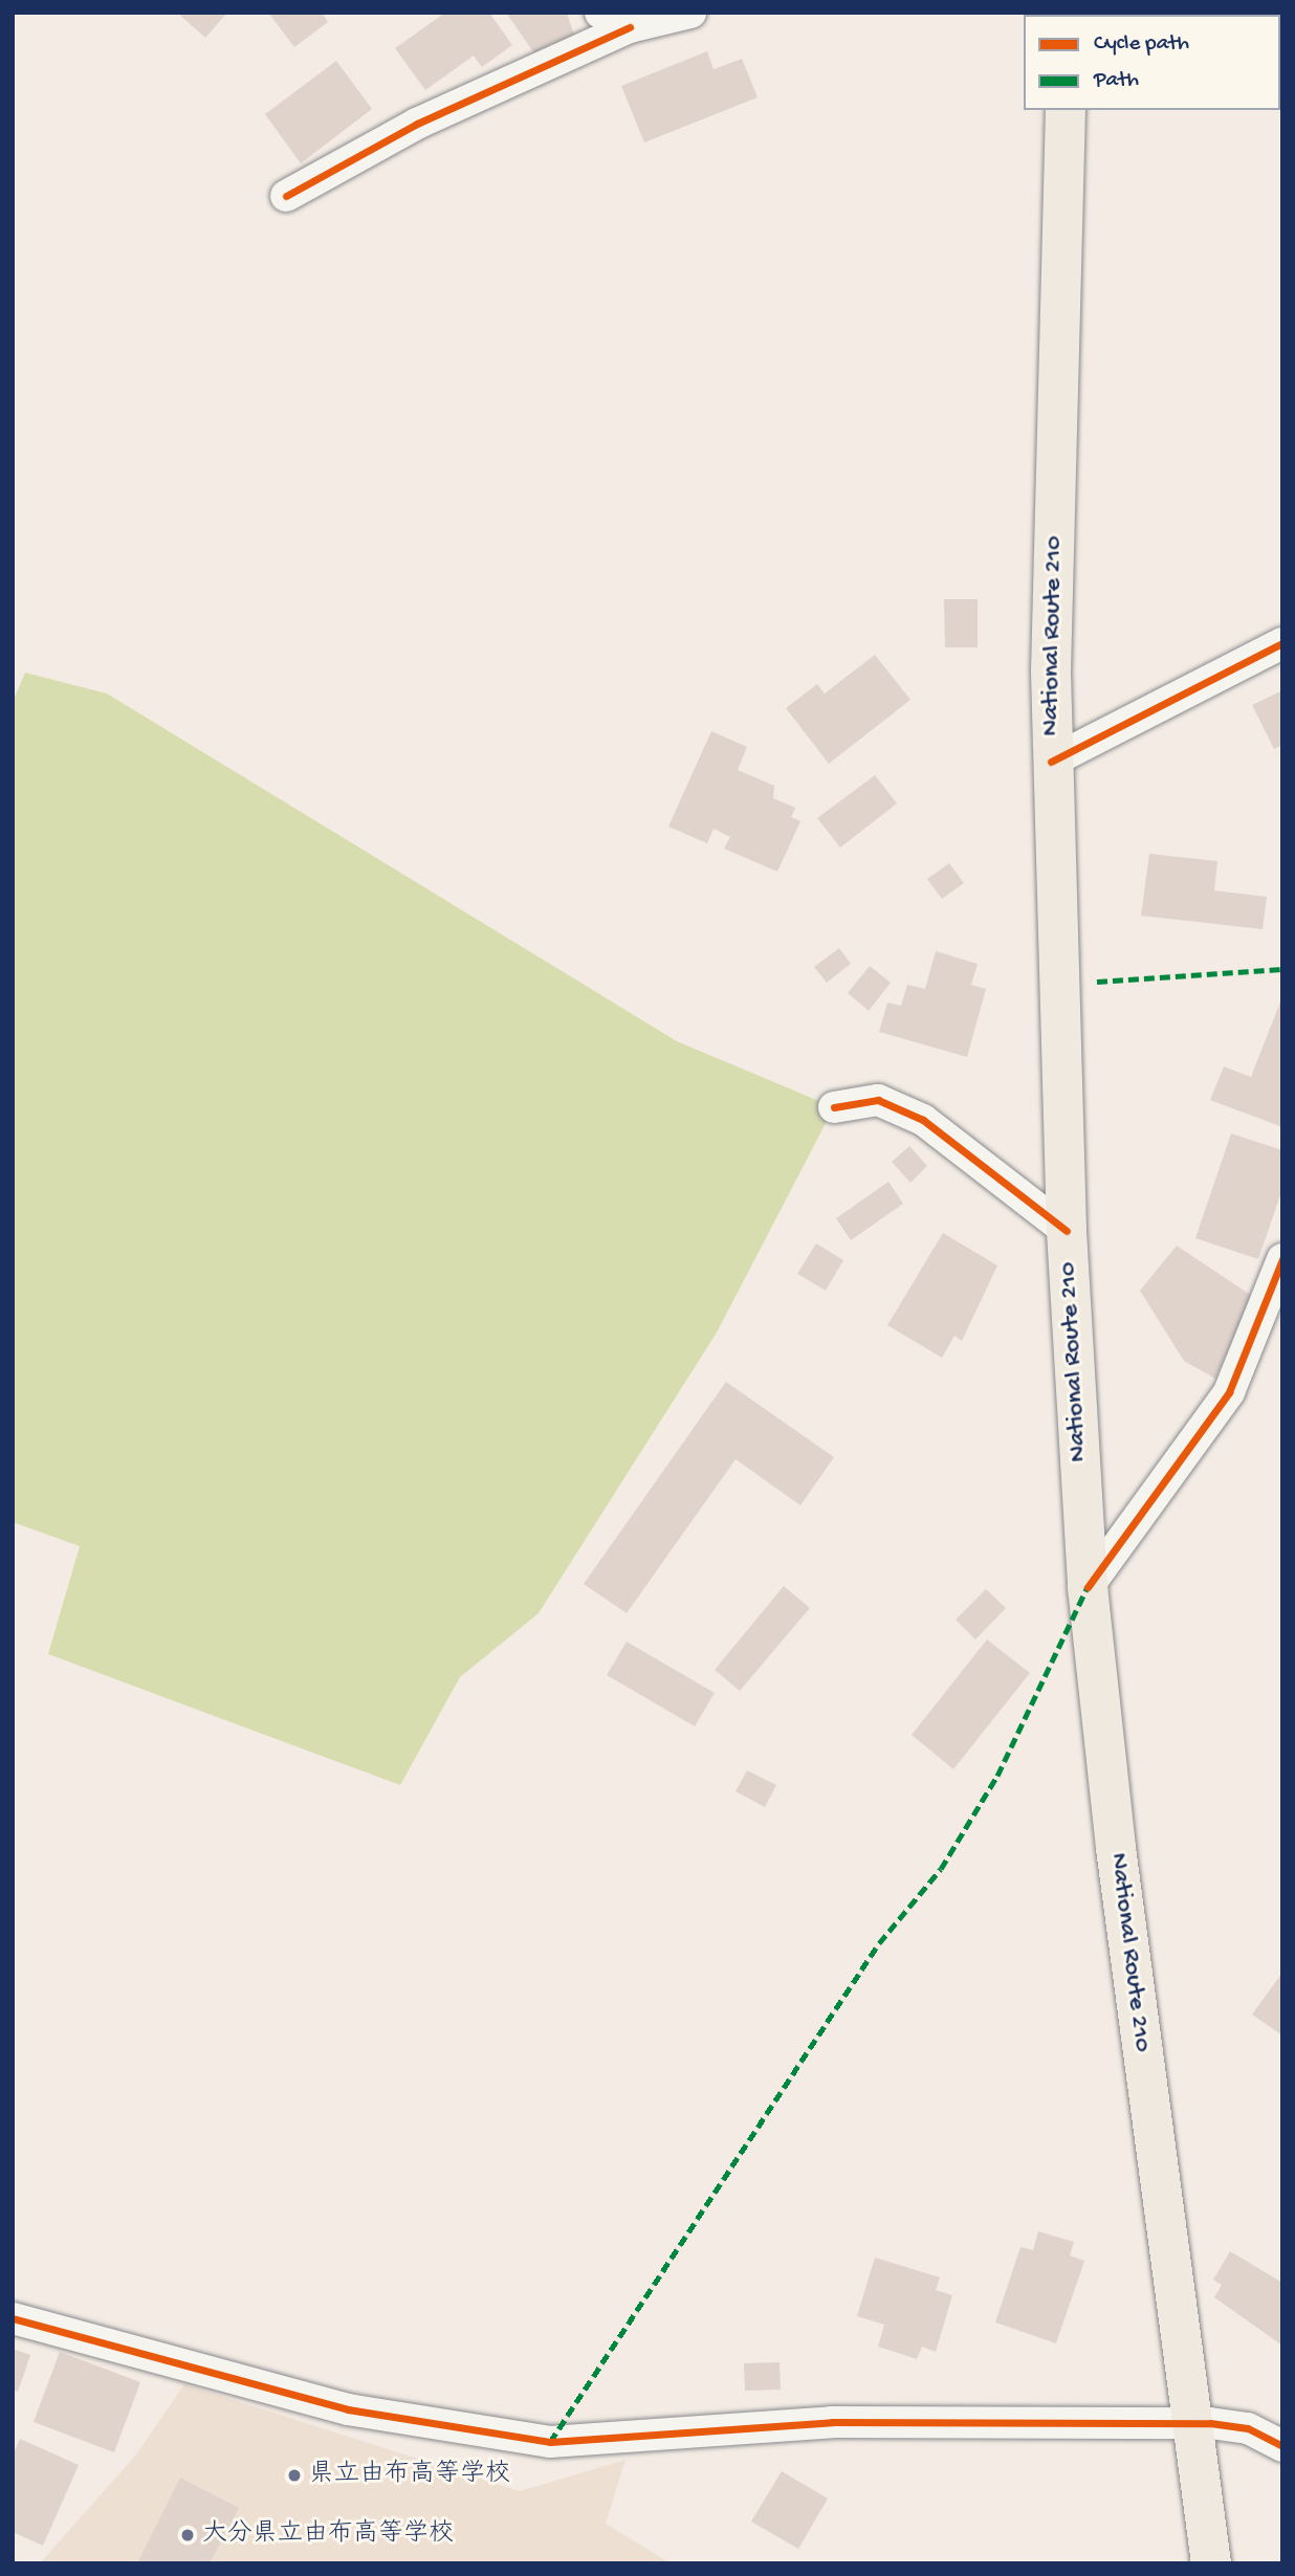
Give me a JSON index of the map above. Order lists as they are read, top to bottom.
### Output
{
  "streets": {
    "highway": ["National Route 210"]
  },
  "places": ["県立由布高等学校", "大分県立由布高等学校"],
  "legend": ["Cycle path", "Path"]
}
